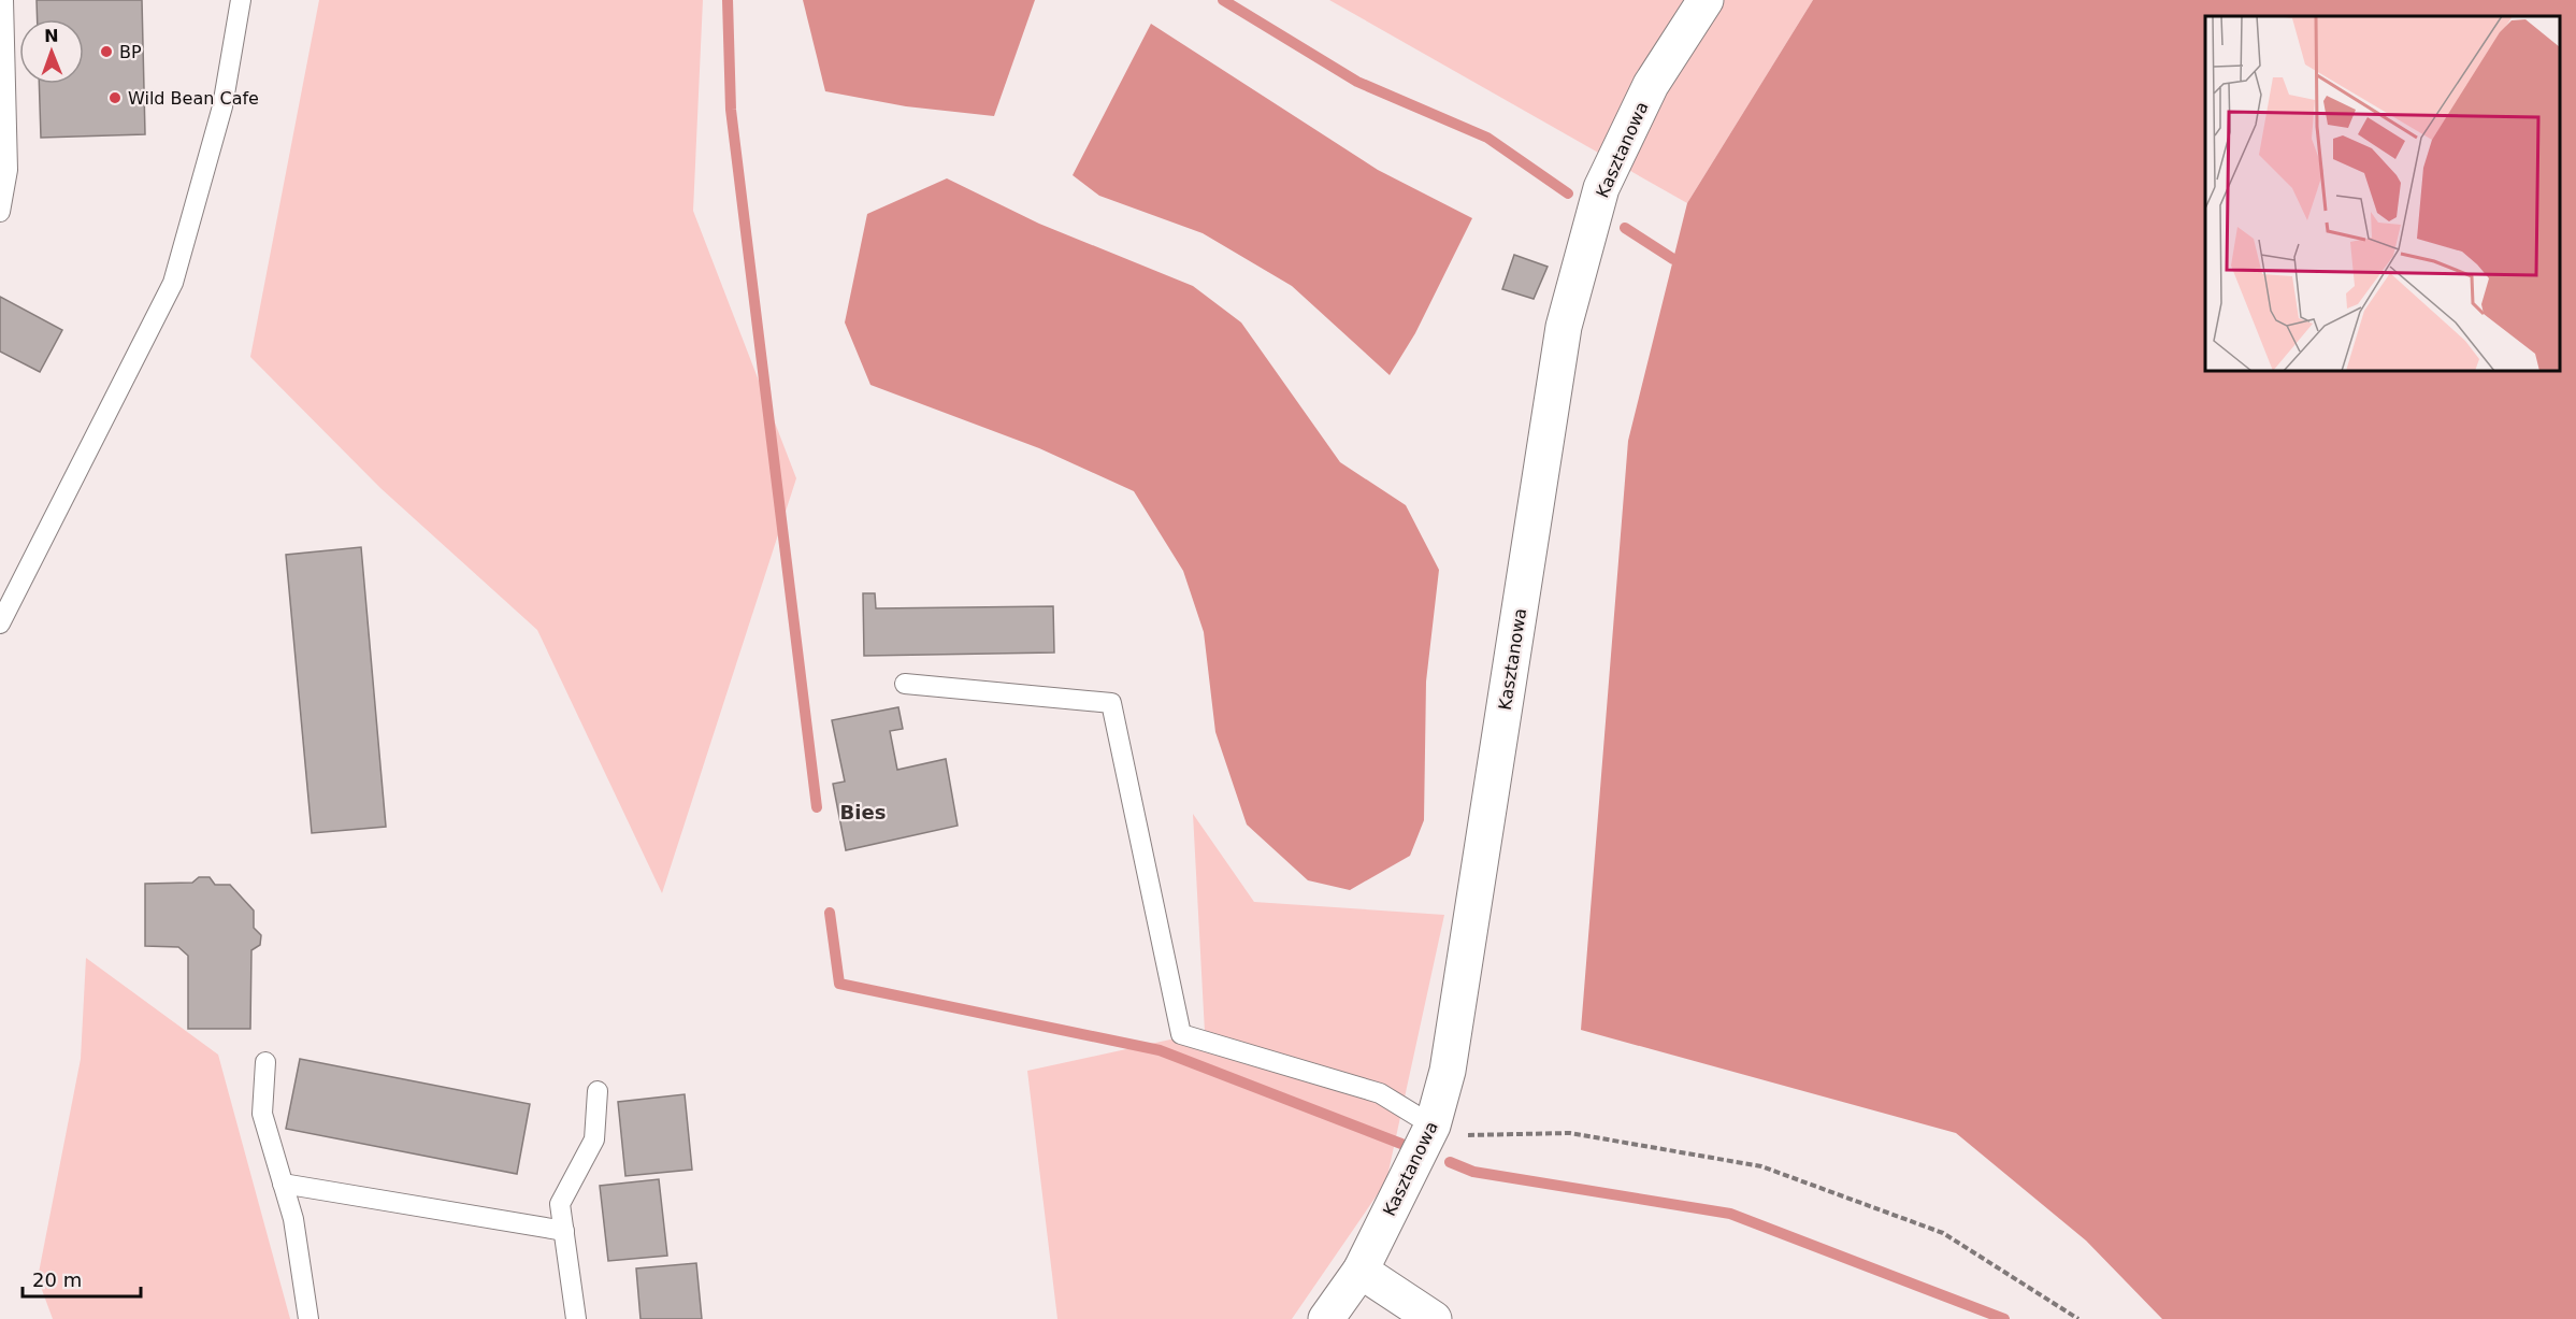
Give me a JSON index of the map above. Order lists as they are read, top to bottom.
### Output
{
  "streets": {
    "street": ["Kasztanowa"]
  },
  "districts": ["Bies"],
  "places": ["BP", "Wild Bean Cafe"],
  "scale_bar": "20 m",
  "north": "top"
}
